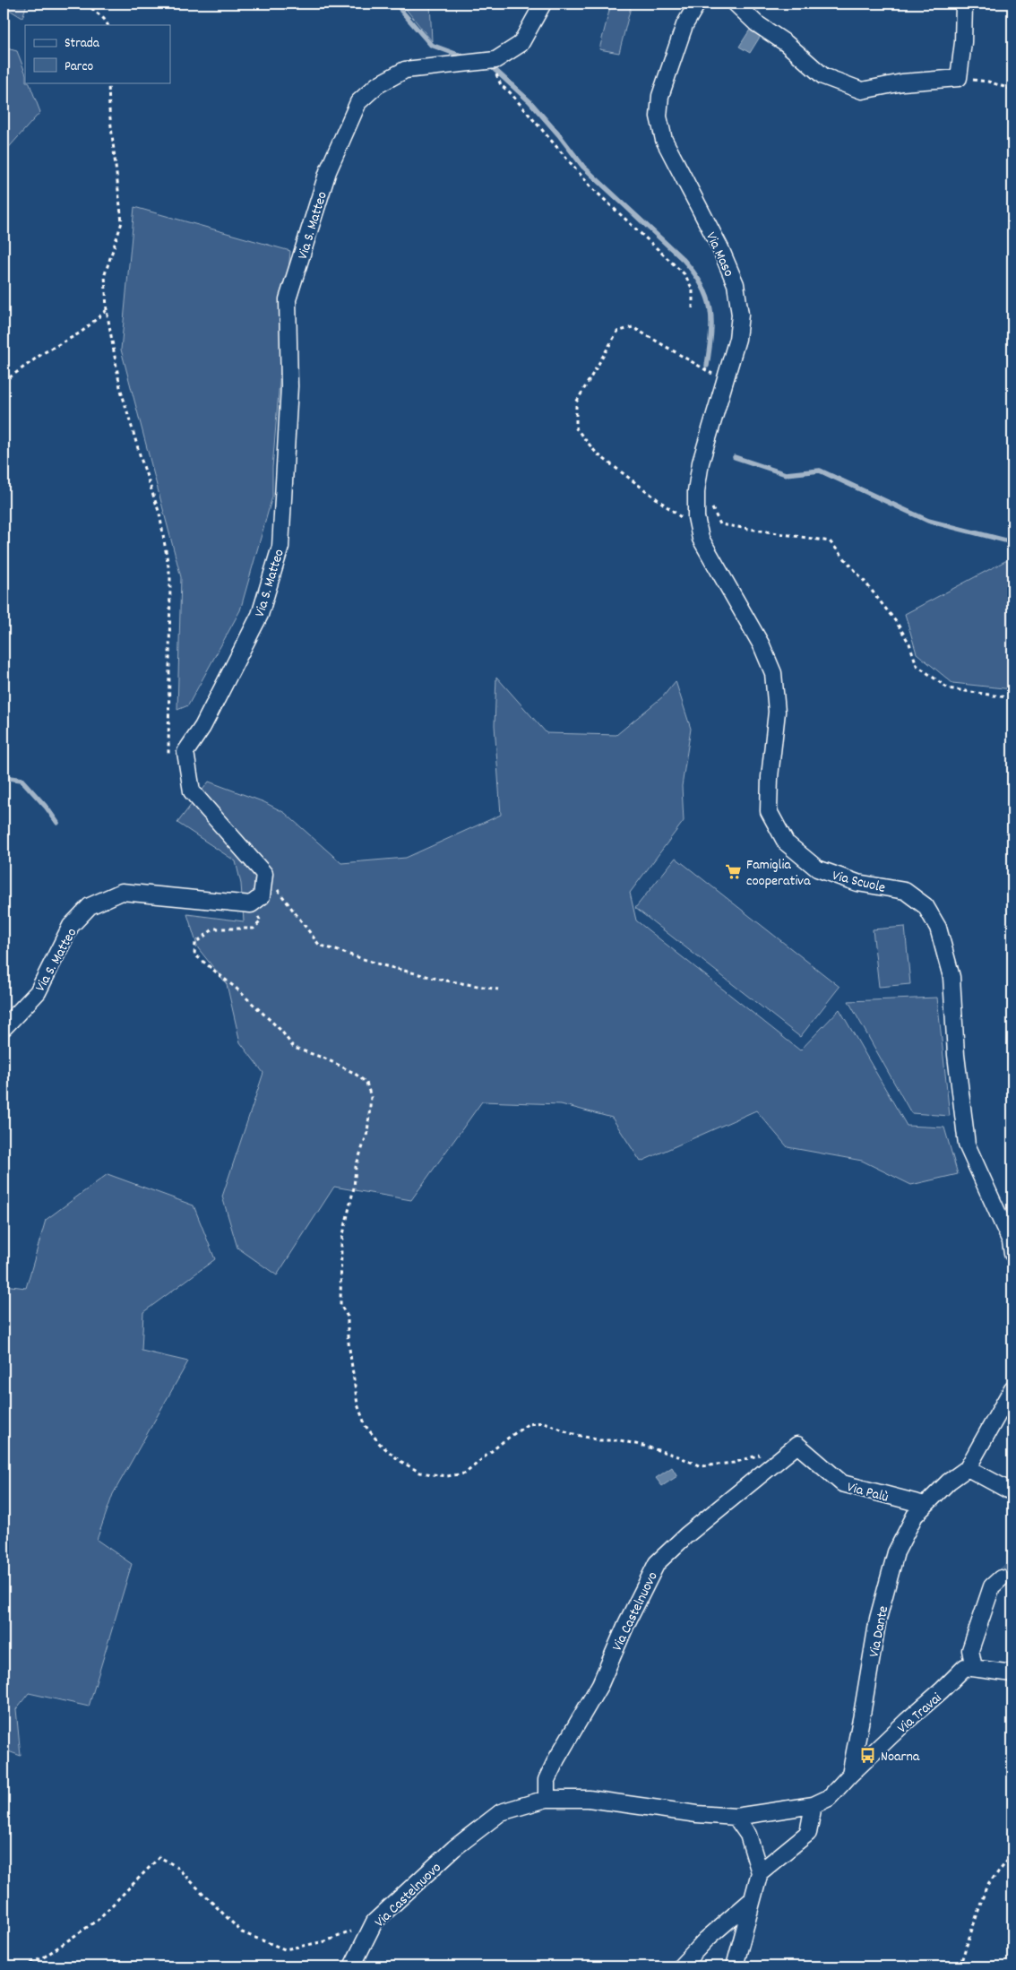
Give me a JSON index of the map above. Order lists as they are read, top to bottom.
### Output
{
  "streets": {
    "street": [
      "Via S. Matteo",
      "Via Maso",
      "Via Scuole",
      "Via Palù",
      "Via Castelnuovo",
      "Via Dante",
      "Via Travai"
    ]
  },
  "crossings": [
    ["Via Maso", "Via Scuole"],
    ["Via Palù", "Via Castelnuovo"],
    ["Via Palù", "Via Dante"],
    ["Via Dante", "Via Travai"]
  ],
  "places": {
    "supermarket": ["Famiglia cooperativa"],
    "bus stop": ["Noarna"]
  },
  "legend": ["Strada", "Parco"]
}
